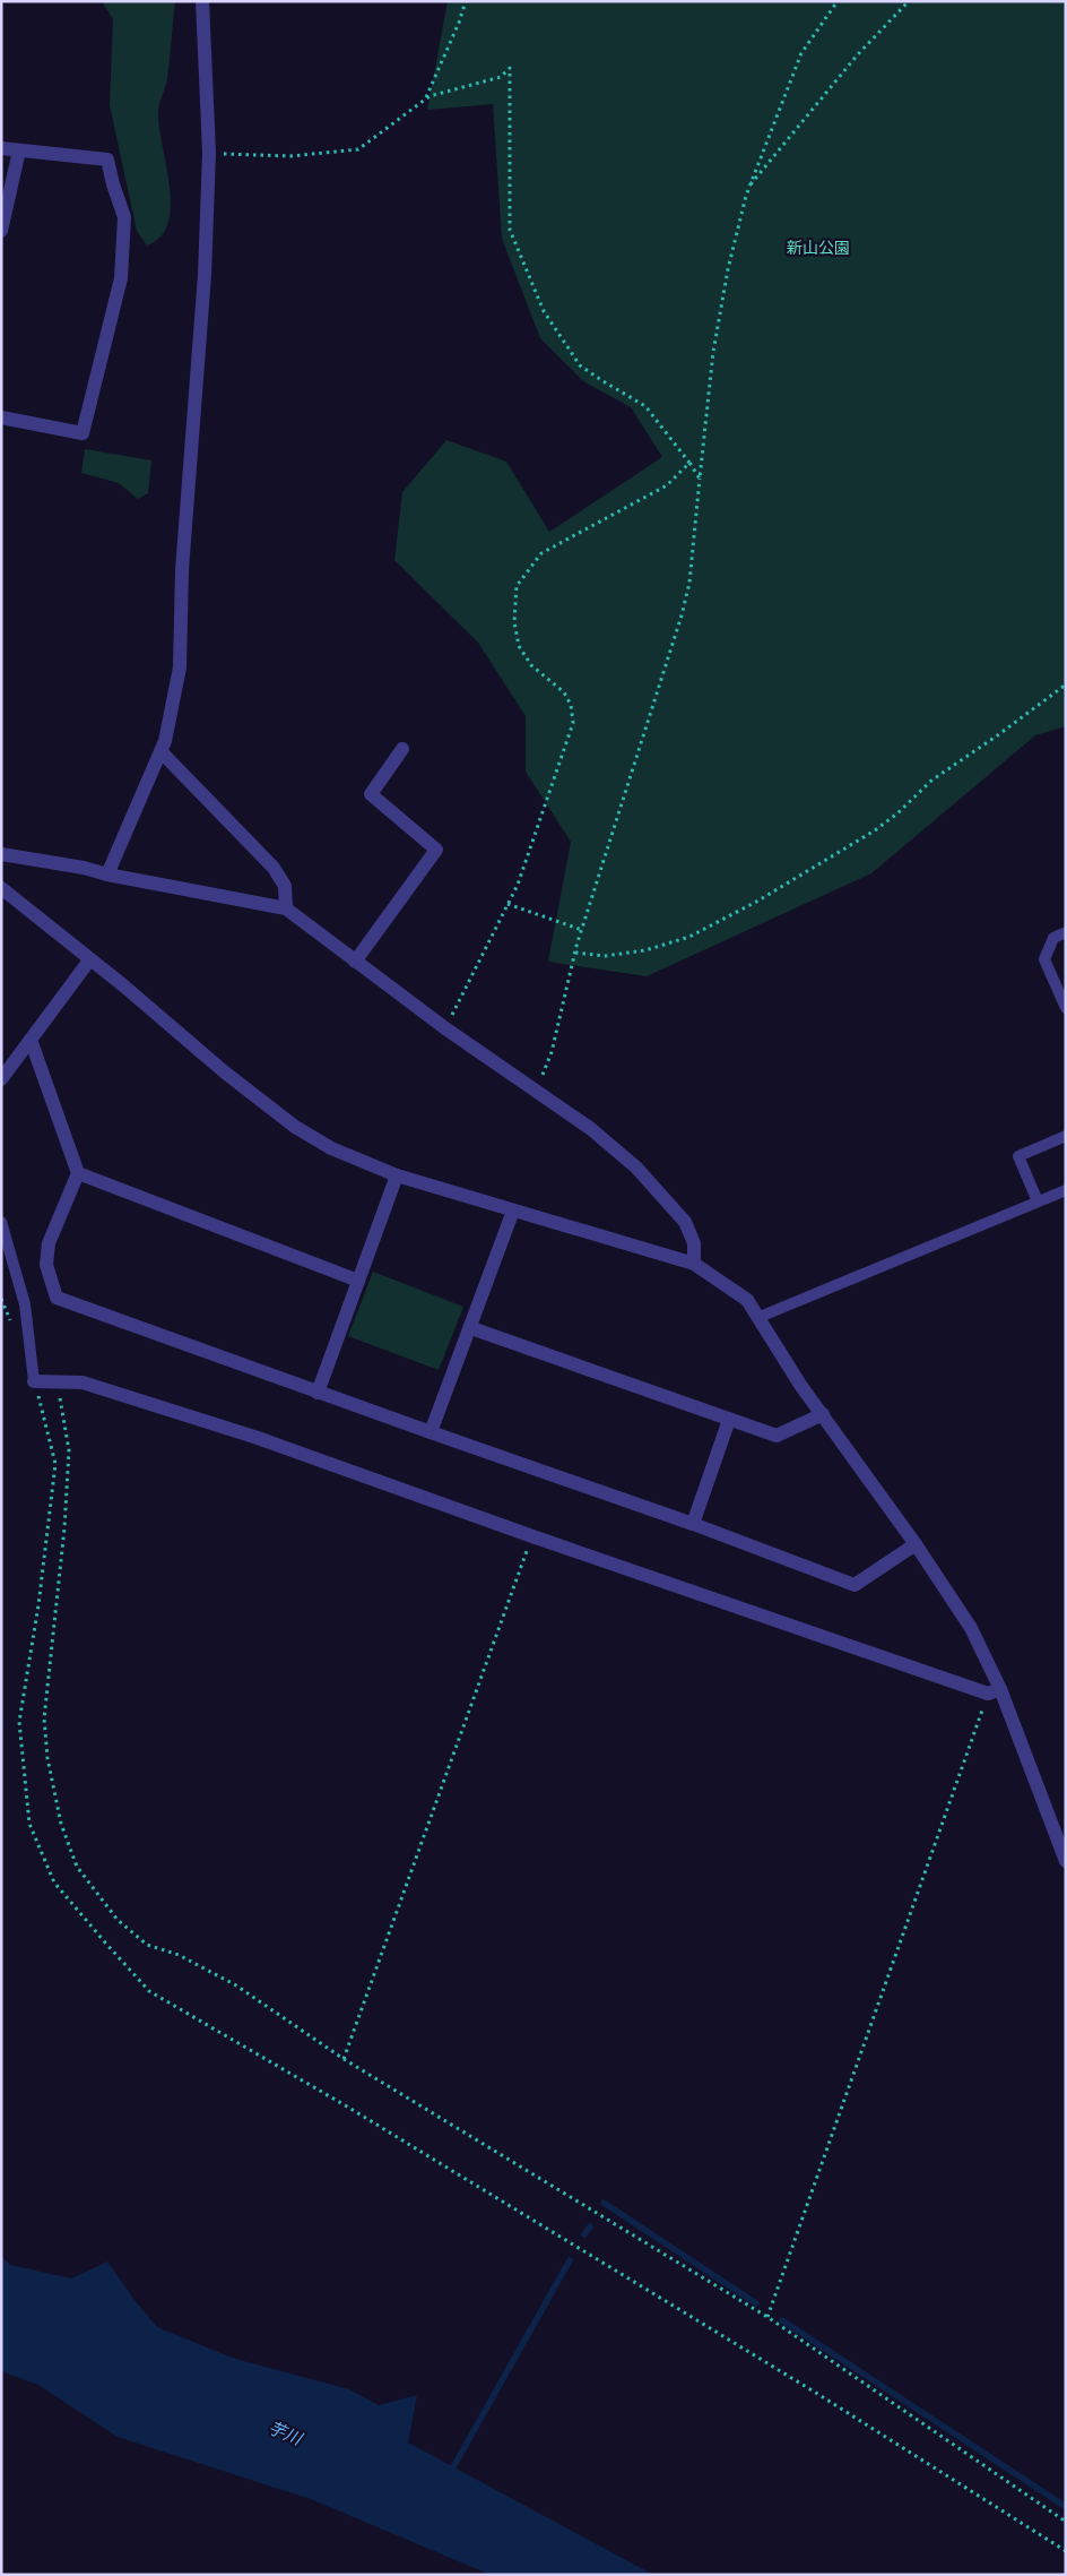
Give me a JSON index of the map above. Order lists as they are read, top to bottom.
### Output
{
  "water": ["芋川"],
  "parks": ["新山公園"]
}
